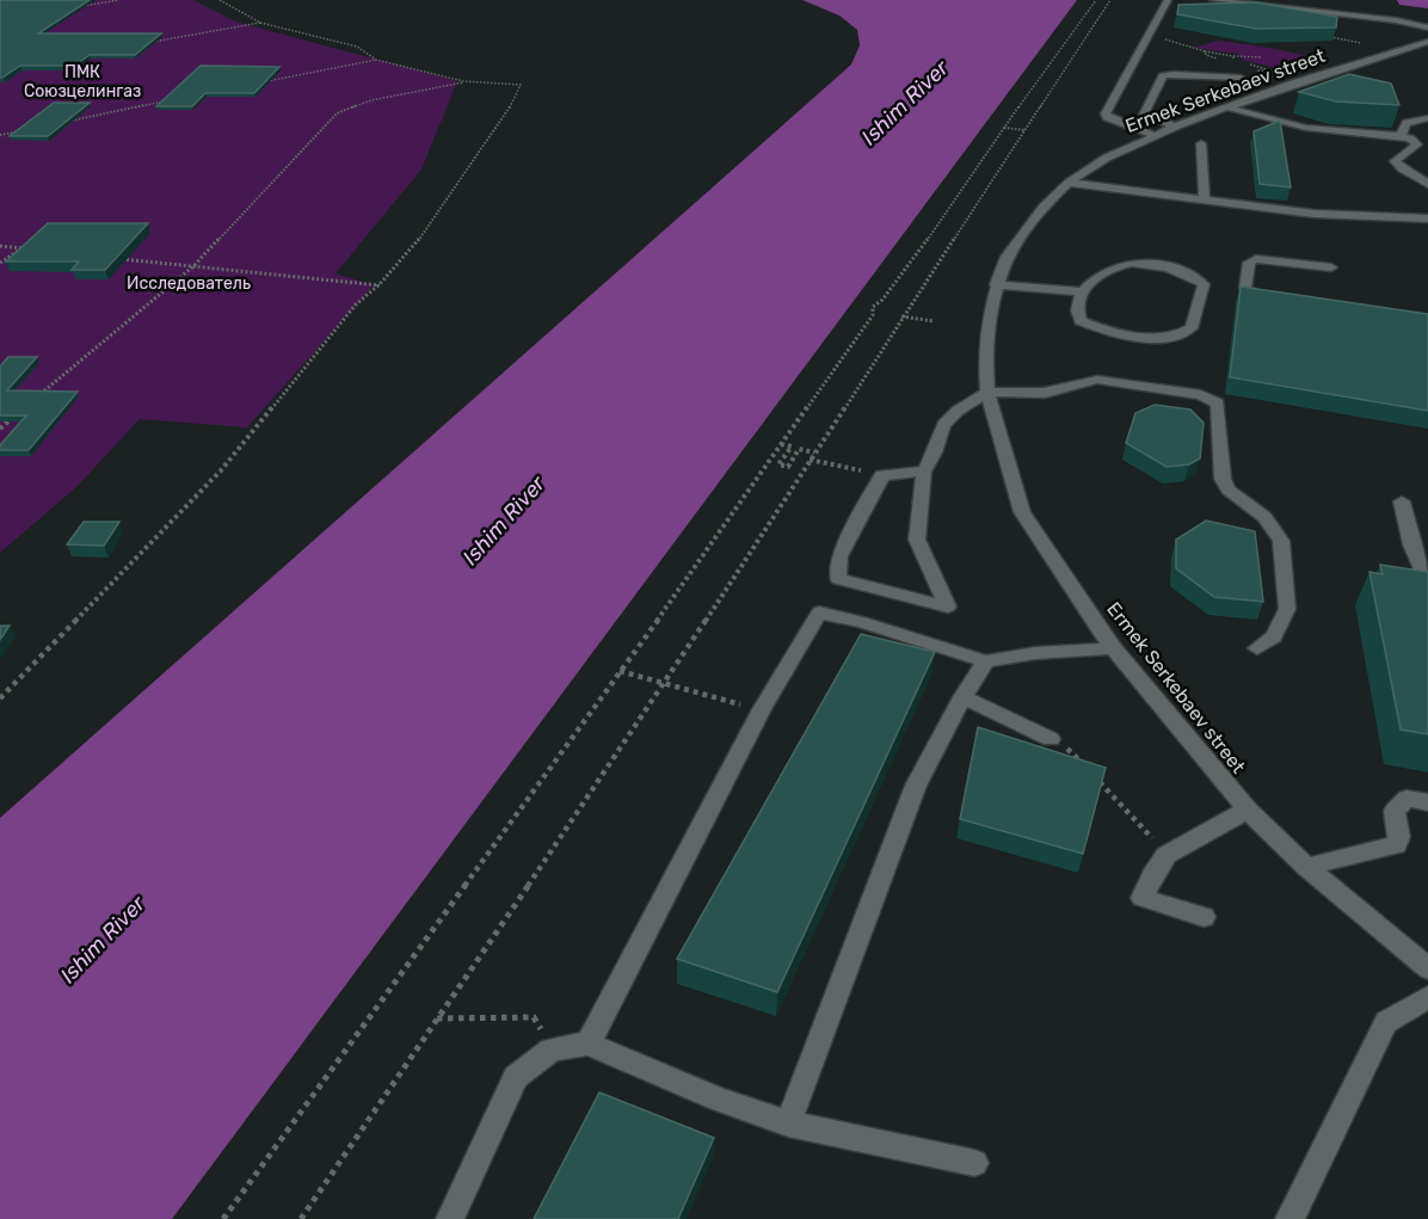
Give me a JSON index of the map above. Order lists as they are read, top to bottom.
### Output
{
  "streets": {
    "street": ["Ermek Serkebaev street"]
  },
  "water": ["Ishim River"],
  "parks": ["ПМК Союзцелингаз", "Исследователь"]
}
